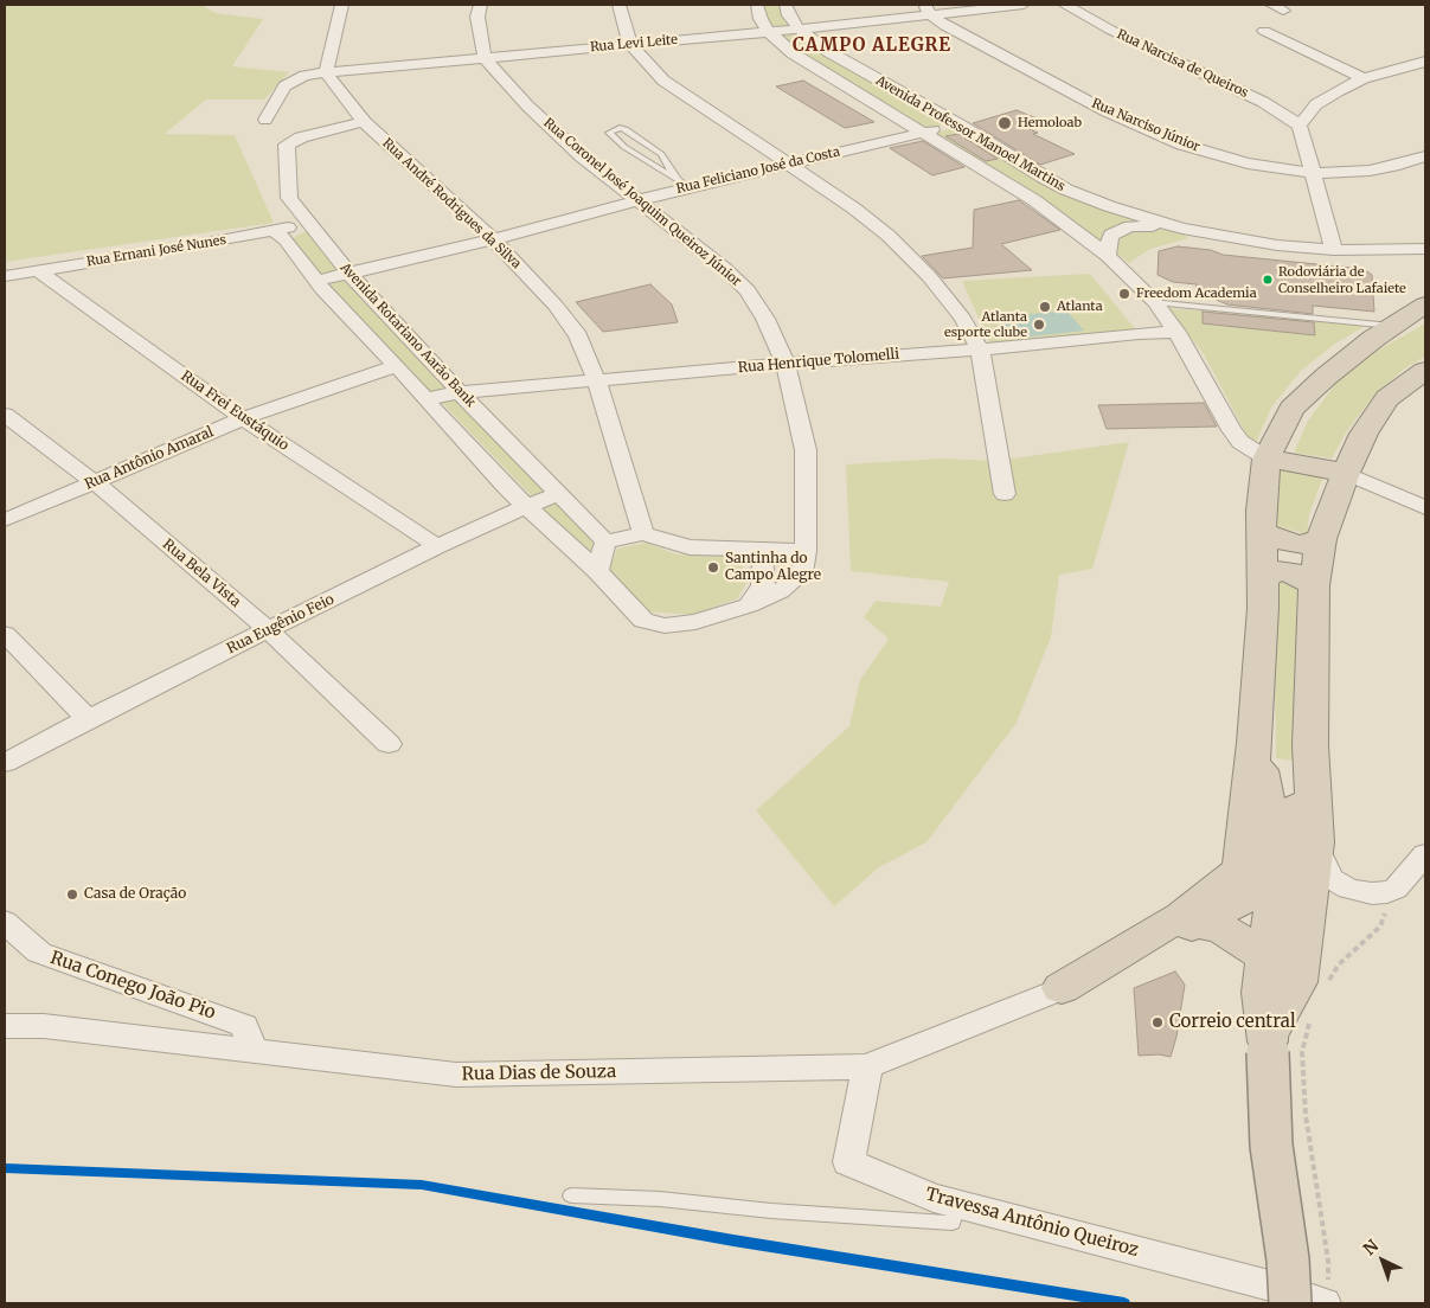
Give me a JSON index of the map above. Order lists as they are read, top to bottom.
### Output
{
  "streets": {
    "street": [
      "Rua Levi Leite",
      "Rua Narcisa de Queiros",
      "Rua Narciso Júnior",
      "Avenida Professor Manoel Martins",
      "Rua Feliciano José da Costa",
      "Rua Coronel José Joaquim Queiroz Júnior",
      "Rua André Rodrigues da Silva",
      "Rua Ernani José Nunes",
      "Avenida Rotariano Aarão Bank",
      "Rua Henrique Tolomelli",
      "Rua Frei Eustáquio",
      "Rua Antônio Amaral",
      "Rua Bela Vista",
      "Rua Eugênio Feio",
      "Rua Conego João Pio",
      "Rua Dias de Souza",
      "Travessa Antônio Queiroz"
    ]
  },
  "crossings": [
    ["Rua Levi Leite", "Rua Narciso Júnior"],
    ["Rua Levi Leite", "Avenida Professor Manoel Martins"],
    ["Rua Levi Leite", "Rua Coronel José Joaquim Queiroz Júnior"],
    ["Rua Levi Leite", "Rua André Rodrigues da Silva"],
    ["Avenida Professor Manoel Martins", "Rua Feliciano José da Costa"],
    ["Avenida Professor Manoel Martins", "Rua Henrique Tolomelli"],
    ["Rua Feliciano José da Costa", "Rua Coronel José Joaquim Queiroz Júnior"],
    ["Rua Feliciano José da Costa", "Rua André Rodrigues da Silva"],
    ["Rua Feliciano José da Costa", "Avenida Rotariano Aarão Bank"],
    ["Rua Coronel José Joaquim Queiroz Júnior", "Avenida Rotariano Aarão Bank"],
    ["Rua Coronel José Joaquim Queiroz Júnior", "Rua Henrique Tolomelli"],
    ["Rua André Rodrigues da Silva", "Avenida Rotariano Aarão Bank"],
    ["Rua André Rodrigues da Silva", "Rua Henrique Tolomelli"],
    ["Rua Ernani José Nunes", "Avenida Rotariano Aarão Bank"],
    ["Rua Ernani José Nunes", "Rua Frei Eustáquio"],
    ["Avenida Rotariano Aarão Bank", "Rua Henrique Tolomelli"],
    ["Avenida Rotariano Aarão Bank", "Rua Antônio Amaral"],
    ["Avenida Rotariano Aarão Bank", "Rua Eugênio Feio"],
    ["Rua Frei Eustáquio", "Rua Antônio Amaral"],
    ["Rua Frei Eustáquio", "Rua Eugênio Feio"],
    ["Rua Antônio Amaral", "Rua Bela Vista"],
    ["Rua Bela Vista", "Rua Eugênio Feio"],
    ["Rua Conego João Pio", "Rua Dias de Souza"],
    ["Rua Dias de Souza", "Travessa Antônio Queiroz"]
  ],
  "districts": ["CAMPO ALEGRE"],
  "places": [
    "Hemoloab",
    "Rodoviária de Conselheiro Lafaiete",
    "Freedom Academia",
    "Atlanta",
    "Atlanta esporte clube",
    "Santinha do Campo Alegre",
    "Casa de Oração",
    "Correio central"
  ],
  "north": "top left"
}
